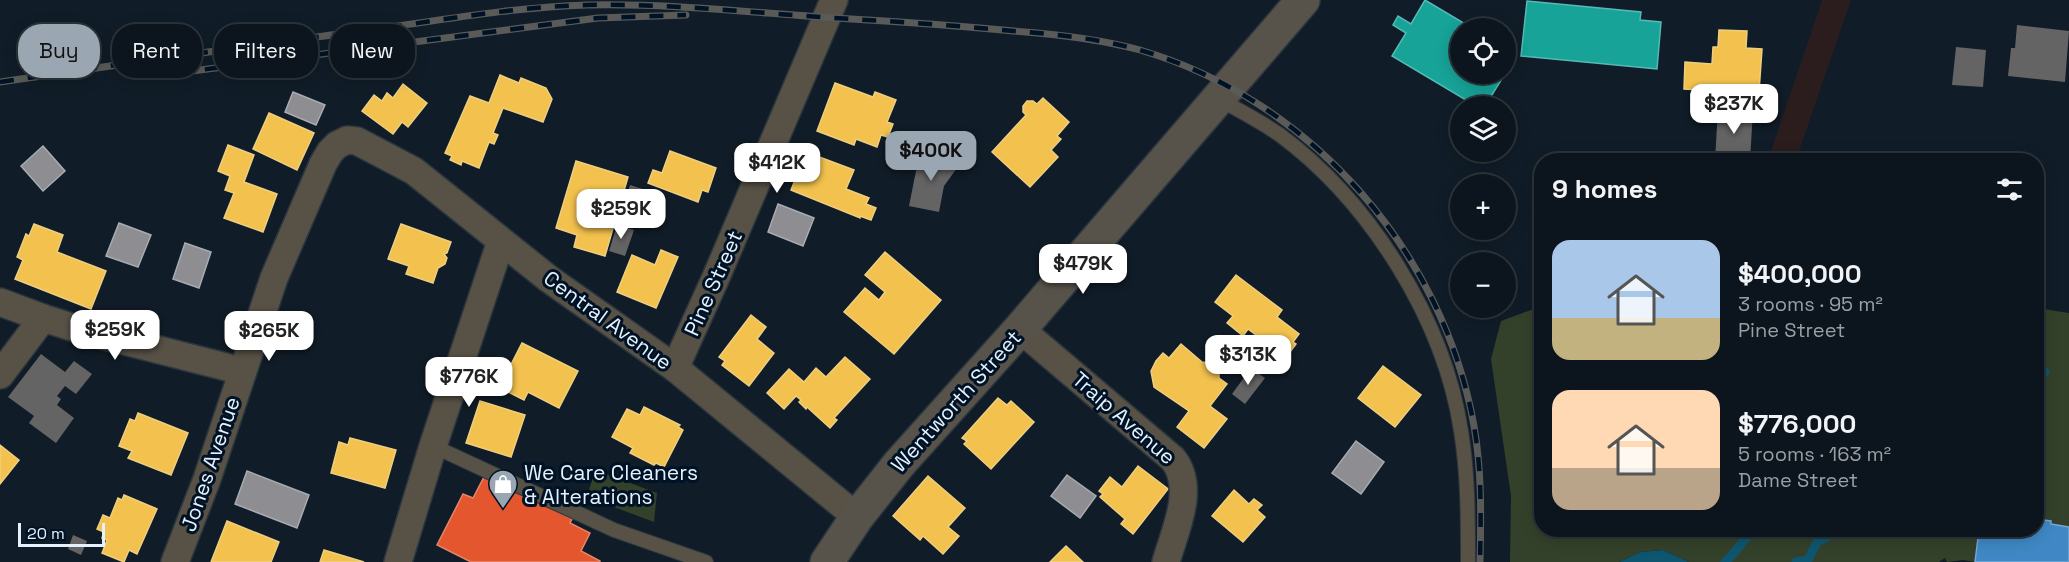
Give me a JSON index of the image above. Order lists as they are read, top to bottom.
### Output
{
  "streets": {
    "main road": ["Wentworth Street"],
    "street": [
      "Pine Street",
      "Central Avenue",
      "Traip Avenue",
      "Jones Avenue"
    ]
  },
  "crossings": [
    ["Pine Street", "Central Avenue"],
    ["Central Avenue", "Wentworth Street"],
    ["Central Avenue", "Jones Avenue"],
    ["Wentworth Street", "Traip Avenue"]
  ],
  "places": {
    "shop": ["We Care Cleaners & Alterations"]
  },
  "scale_bar": "20 m",
  "page": {
    "map_buttons": ["+", "−"],
    "chip": [
      "Buy",
      "Rent",
      "Filters",
      "New"
    ],
    "price": [
      "$237K",
      "$400K",
      "$412K",
      "$259K",
      "$479K",
      "$259K",
      "$265K",
      "$313K",
      "$776K"
    ],
    "heading": "9 homes",
    "list": [
      {
        "name": "$400,000",
        "note": "3 rooms · 95 m² · Pine Street"
      },
      {
        "name": "$776,000",
        "note": "5 rooms · 163 m² · Dame Street"
      }
    ],
    "scale": "20 m"
  }
}
